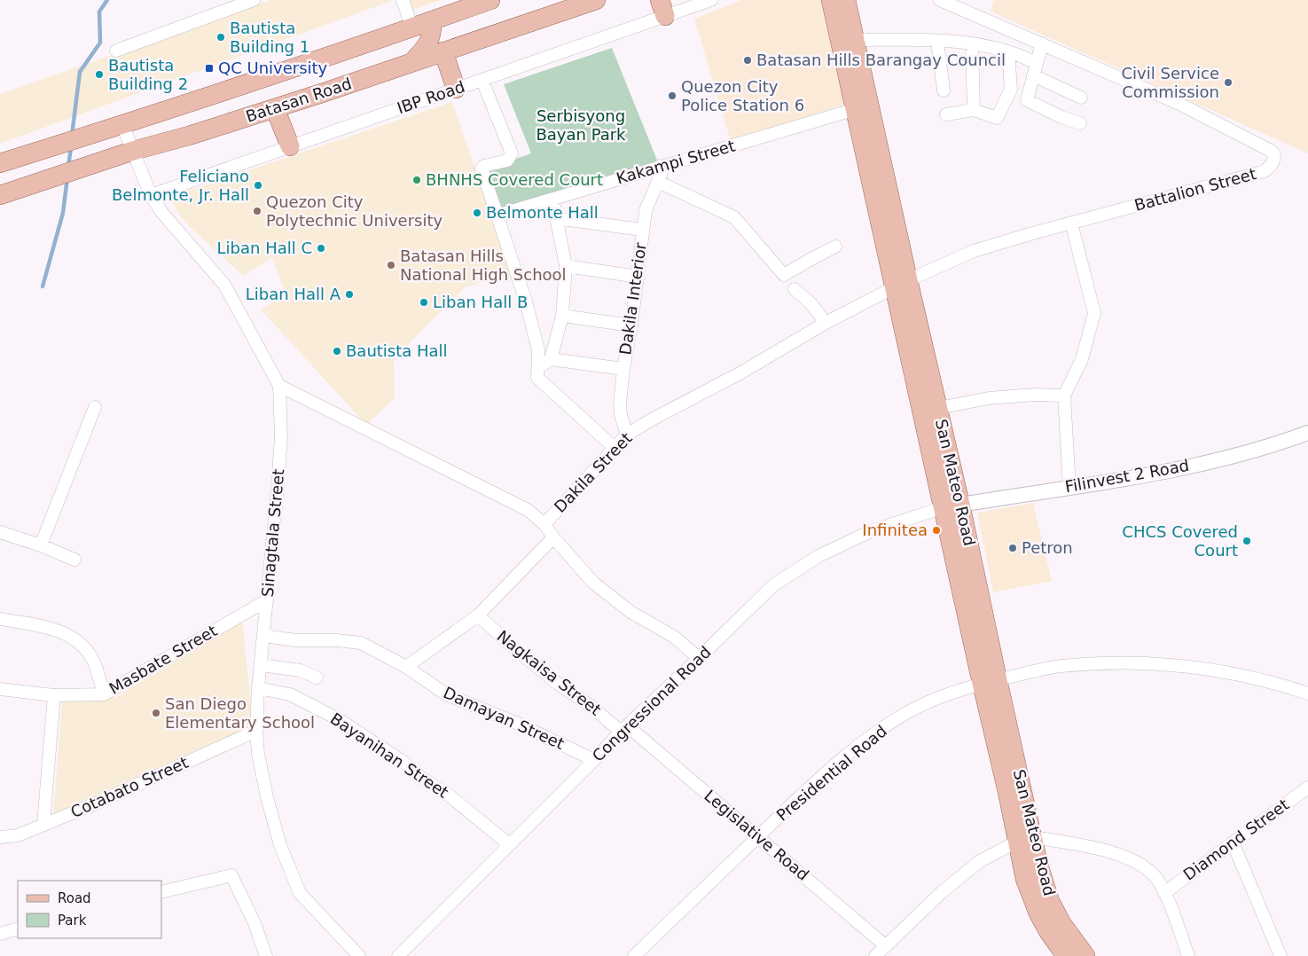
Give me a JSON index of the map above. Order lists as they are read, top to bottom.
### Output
{
  "streets": {
    "main road": ["Batasan Road", "San Mateo Road"],
    "street": [
      "IBP Road",
      "Kakampi Street",
      "Battalion Street",
      "Dakila Interior",
      "Dakila Street",
      "Filinvest 2 Road",
      "Sinagtala Street",
      "Masbate Street",
      "Nagkaisa Street",
      "Congressional Road",
      "Damayan Street",
      "Bayanihan Street",
      "Presidential Road",
      "Cotabato Street",
      "Legislative Road",
      "Diamond Street"
    ]
  },
  "crossings": [
    ["IBP Road", "Sinagtala Street"],
    ["Batasan Road", "Sinagtala Street"],
    ["Kakampi Street", "Dakila Interior"],
    ["Kakampi Street", "San Mateo Road"],
    ["Battalion Street", "Dakila Street"],
    ["Battalion Street", "San Mateo Road"],
    ["Dakila Interior", "Dakila Street"],
    ["Dakila Street", "San Mateo Road"],
    ["Dakila Street", "Sinagtala Street"],
    ["Filinvest 2 Road", "San Mateo Road"],
    ["Filinvest 2 Road", "Congressional Road"],
    ["San Mateo Road", "Congressional Road"],
    ["San Mateo Road", "Presidential Road"],
    ["Sinagtala Street", "Masbate Street"],
    ["Sinagtala Street", "Damayan Street"],
    ["Sinagtala Street", "Bayanihan Street"],
    ["Sinagtala Street", "Cotabato Street"],
    ["Nagkaisa Street", "Congressional Road"],
    ["Nagkaisa Street", "Legislative Road"],
    ["Congressional Road", "Damayan Street"],
    ["Congressional Road", "Bayanihan Street"],
    ["Congressional Road", "Legislative Road"],
    ["Presidential Road", "Legislative Road"]
  ],
  "parks": ["Serbisyong Bayan Park"],
  "places": {
    "other": [
      "Bautista Building 1",
      "Batasan Hills Barangay Council",
      "Bautista Building 2",
      "Civil Service Commission",
      "Quezon City Police Station 6",
      "BHNHS Covered Court",
      "Feliciano Belmonte, Jr. Hall",
      "Quezon City Polytechnic University",
      "Belmonte Hall",
      "Liban Hall C",
      "Batasan Hills National High School",
      "Liban Hall A",
      "Liban Hall B",
      "Bautista Hall",
      "Infinitea",
      "CHCS Covered Court",
      "Petron",
      "San Diego Elementary School"
    ],
    "transit": ["QC University"]
  },
  "legend": ["Road", "Park"]
}
